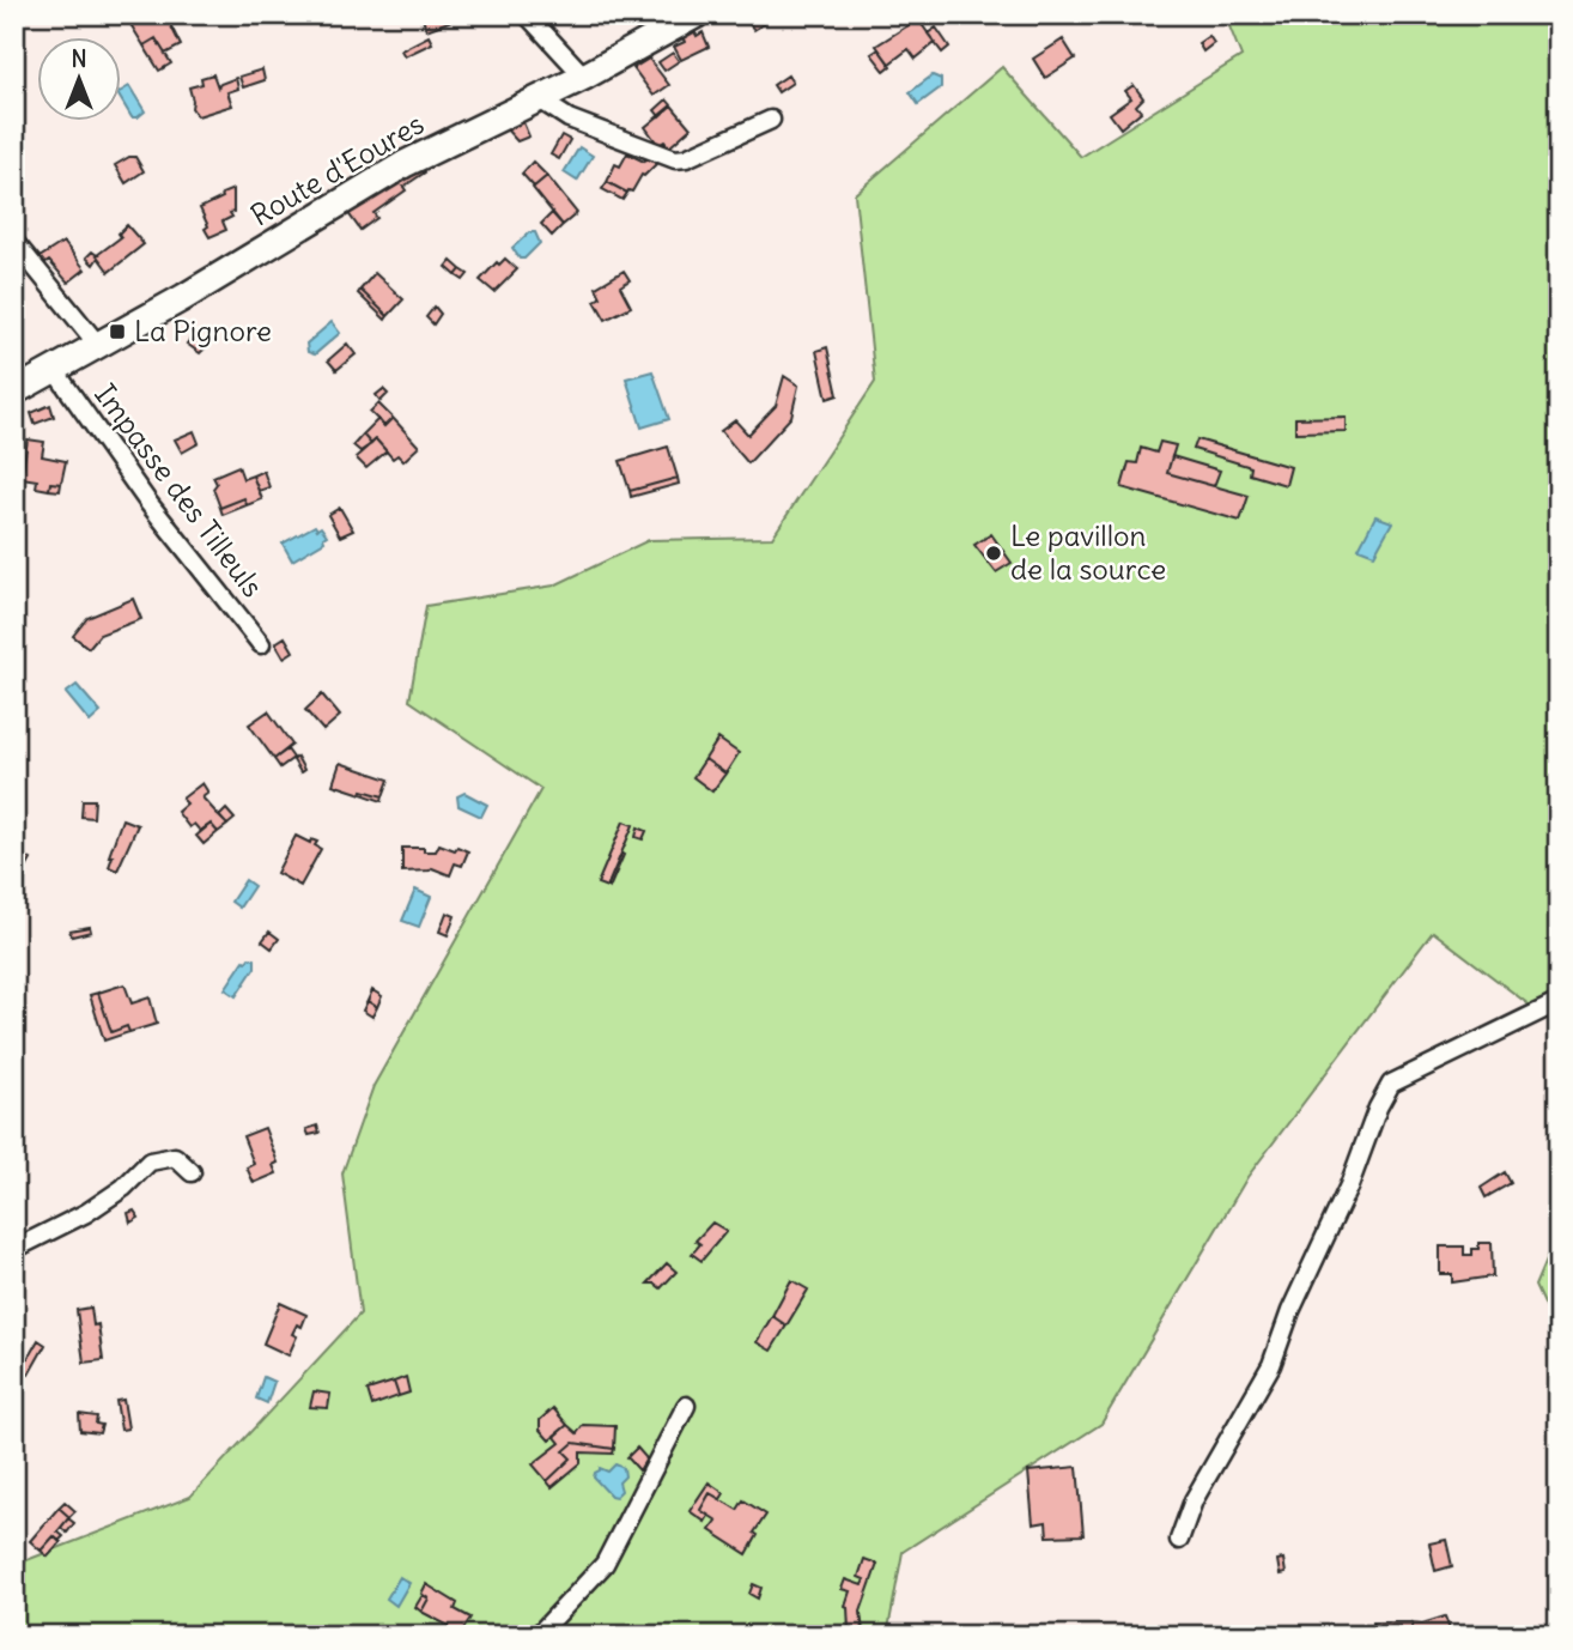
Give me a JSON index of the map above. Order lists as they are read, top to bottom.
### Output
{
  "streets": {
    "street": ["Route d'Eoures", "Impasse des Tilleuls"]
  },
  "crossings": [
    ["Route d'Eoures", "Impasse des Tilleuls"]
  ],
  "places": {
    "transit": ["La Pignore"],
    "other": ["Le pavillon de la source"]
  },
  "north": "top"
}
